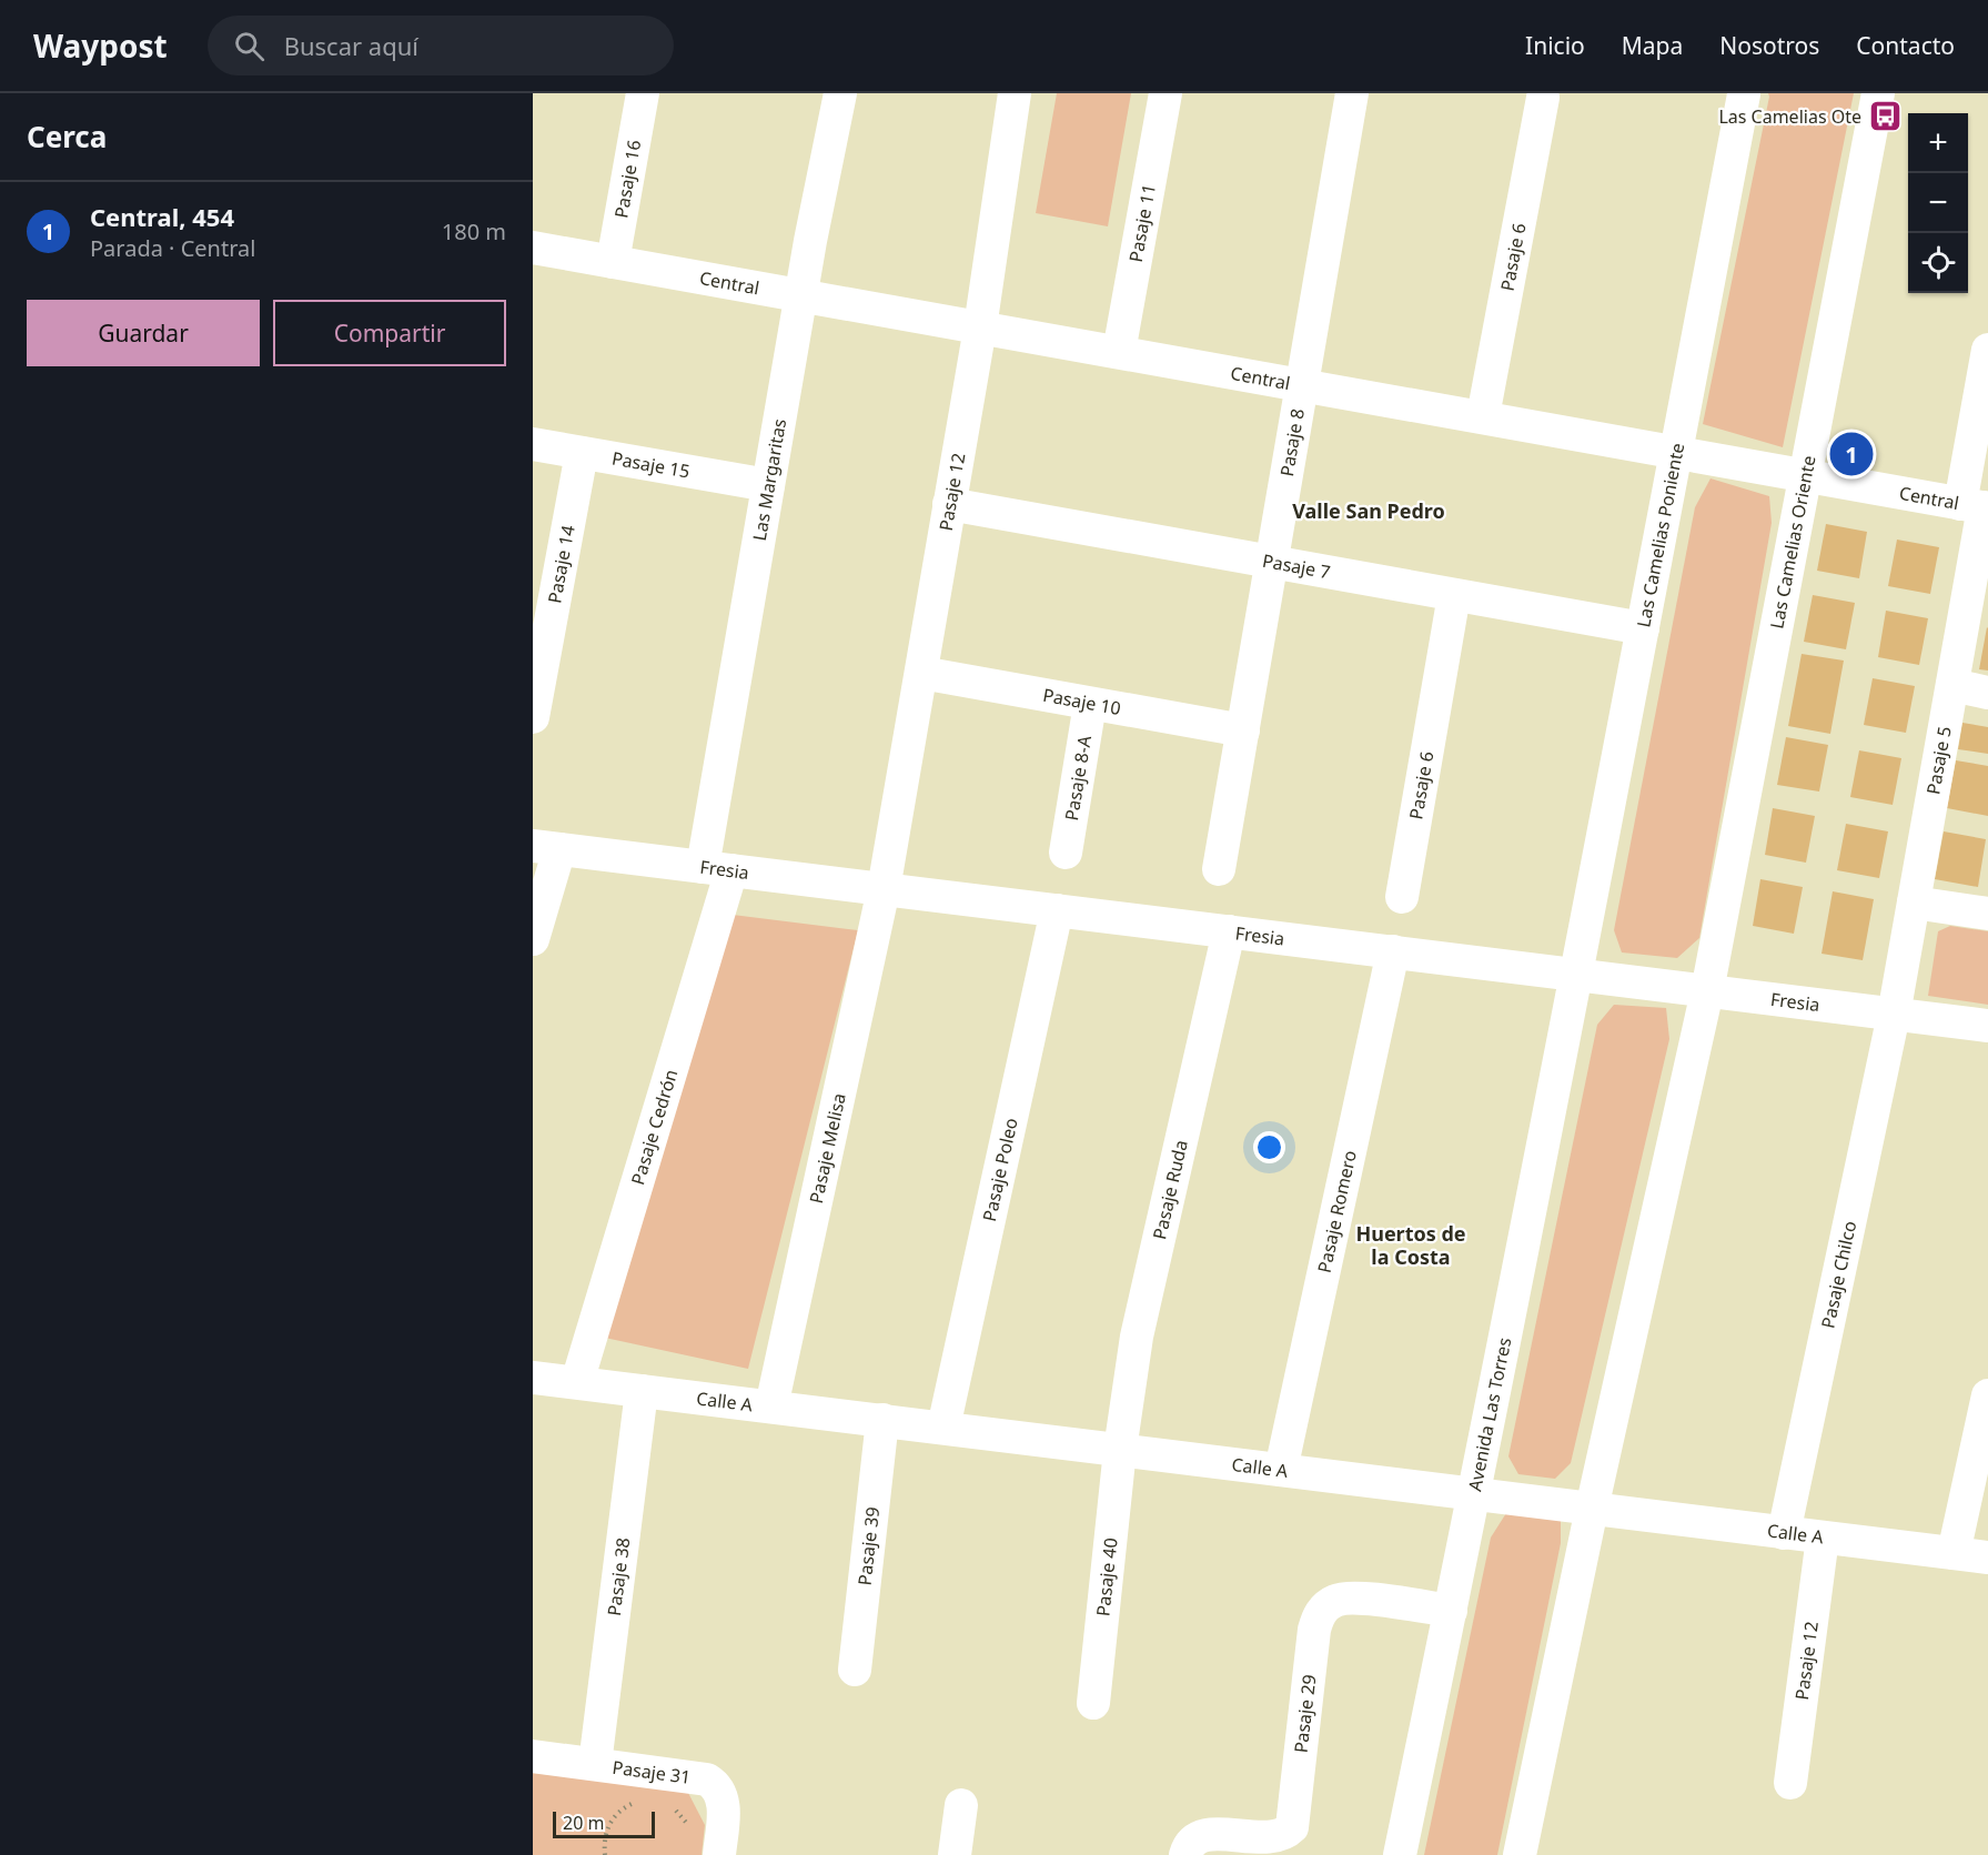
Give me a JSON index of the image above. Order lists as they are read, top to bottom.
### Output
{
  "streets": {
    "street": [
      "Pasaje 16",
      "Pasaje 11",
      "Pasaje 6",
      "Central",
      "Pasaje 8",
      "Pasaje 15",
      "Las Margaritas",
      "Pasaje 12",
      "Las Camelias Poniente",
      "Las Camelias Oriente",
      "Pasaje 14",
      "Pasaje 7",
      "Pasaje 10",
      "Pasaje 5",
      "Pasaje 8-A",
      "Fresia",
      "Pasaje Cedrón",
      "Pasaje Melisa",
      "Pasaje Poleo",
      "Pasaje Ruda",
      "Pasaje Romero",
      "Pasaje Chilco",
      "Calle A",
      "Avenida Las Torres",
      "Pasaje 39",
      "Pasaje 40",
      "Pasaje 38",
      "Pasaje 29",
      "Pasaje 31"
    ]
  },
  "crossings": [
    ["Pasaje 16", "Central"],
    ["Pasaje 11", "Central"],
    ["Pasaje 6", "Central"],
    ["Pasaje 6", "Pasaje 7"],
    ["Central", "Pasaje 8"],
    ["Central", "Las Margaritas"],
    ["Central", "Pasaje 12"],
    ["Central", "Las Camelias Poniente"],
    ["Central", "Las Camelias Oriente"],
    ["Central", "Pasaje 5"],
    ["Pasaje 8", "Pasaje 7"],
    ["Pasaje 8", "Pasaje 10"],
    ["Pasaje 15", "Las Margaritas"],
    ["Pasaje 15", "Pasaje 14"],
    ["Las Margaritas", "Fresia"],
    ["Las Margaritas", "Pasaje Cedrón"],
    ["Pasaje 12", "Pasaje 7"],
    ["Pasaje 12", "Pasaje 10"],
    ["Pasaje 12", "Fresia"],
    ["Pasaje 12", "Pasaje Melisa"],
    ["Pasaje 12", "Calle A"],
    ["Las Camelias Poniente", "Pasaje 7"],
    ["Las Camelias Poniente", "Fresia"],
    ["Las Camelias Poniente", "Avenida Las Torres"],
    ["Las Camelias Oriente", "Fresia"],
    ["Pasaje 10", "Pasaje 8-A"],
    ["Pasaje 5", "Fresia"],
    ["Pasaje 5", "Pasaje Chilco"],
    ["Fresia", "Pasaje Cedrón"],
    ["Fresia", "Pasaje Melisa"],
    ["Fresia", "Pasaje Poleo"],
    ["Fresia", "Pasaje Ruda"],
    ["Fresia", "Pasaje Romero"],
    ["Fresia", "Pasaje Chilco"],
    ["Fresia", "Avenida Las Torres"],
    ["Pasaje Cedrón", "Calle A"],
    ["Pasaje Melisa", "Calle A"],
    ["Pasaje Poleo", "Calle A"],
    ["Pasaje Ruda", "Calle A"],
    ["Pasaje Ruda", "Pasaje 40"],
    ["Pasaje Romero", "Calle A"],
    ["Pasaje Chilco", "Calle A"],
    ["Calle A", "Avenida Las Torres"],
    ["Calle A", "Pasaje 39"],
    ["Calle A", "Pasaje 40"],
    ["Calle A", "Pasaje 38"],
    ["Avenida Las Torres", "Pasaje 29"],
    ["Pasaje 38", "Pasaje 31"]
  ],
  "districts": ["Valle San Pedro", "Huertos de la Costa"],
  "places": {
    "bus stop": ["Las Camelias Ote"]
  },
  "scale_bar": "20 m",
  "page": {
    "header": "Waypost",
    "search": "Buscar aquí",
    "nav": [
      "Inicio",
      "Mapa",
      "Nosotros",
      "Contacto"
    ],
    "heading": "Cerca",
    "map_buttons": ["+", "−"],
    "list": [
      {
        "mark": "1",
        "name": "Central, 454",
        "note": "Parada · Central",
        "value": "180 m"
      }
    ],
    "buttons": ["Guardar", "Compartir"],
    "pins": "1",
    "scale": "20 m"
  }
}
